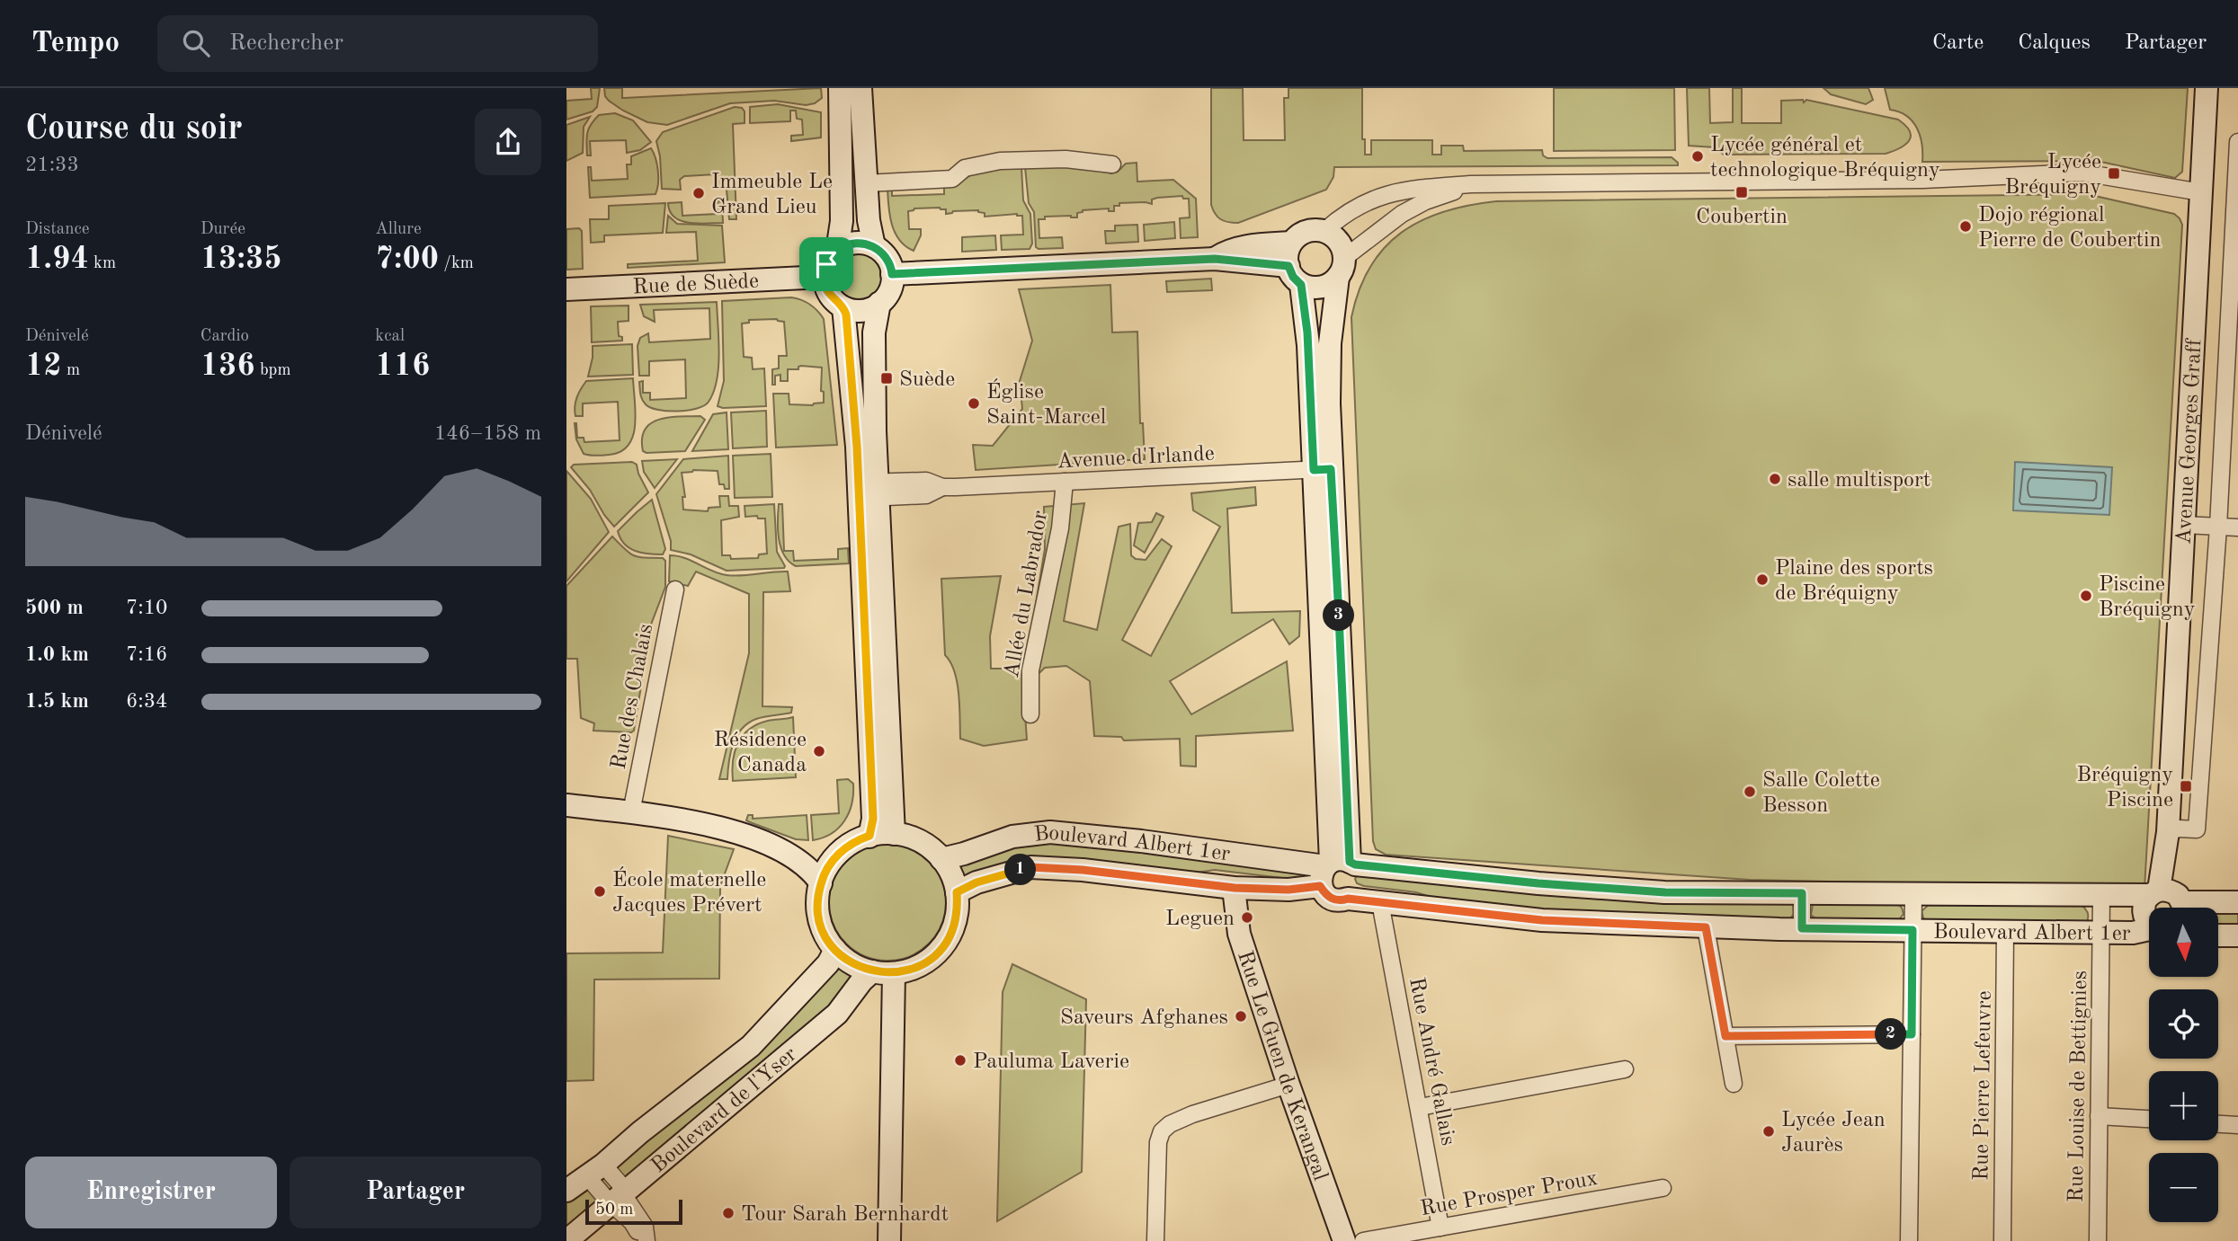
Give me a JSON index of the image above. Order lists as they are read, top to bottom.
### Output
{
  "streets": {
    "main road": [
      "Rue de Suède",
      "Avenue Georges Graff",
      "Boulevard Albert 1er",
      "Rue Le Guen de Kerangal",
      "Boulevard de l'Yser"
    ],
    "street": [
      "Avenue d'Irlande",
      "Allée du Labrador",
      "Rue des Chalais",
      "Rue André Gallais",
      "Rue Pierre Lefeuvre",
      "Rue Louise de Bettignies",
      "Rue Prosper Proux"
    ]
  },
  "crossings": [
    ["Avenue Georges Graff", "Boulevard Albert 1er"],
    ["Avenue d'Irlande", "Allée du Labrador"],
    ["Boulevard Albert 1er", "Rue André Gallais"],
    ["Boulevard Albert 1er", "Rue Le Guen de Kerangal"],
    ["Boulevard Albert 1er", "Rue Pierre Lefeuvre"],
    ["Boulevard Albert 1er", "Rue Louise de Bettignies"],
    ["Boulevard Albert 1er", "Boulevard de l'Yser"],
    ["Rue André Gallais", "Rue Prosper Proux"]
  ],
  "places": {
    "other": [
      "Lycée général et technologique Bréquigny",
      "Immeuble Le Grand Lieu",
      "Dojo régional Pierre de Coubertin",
      "Église Saint-Marcel",
      "salle multisport",
      "Plaine des sports de Bréquigny",
      "Piscine Bréquigny",
      "Résidence Canada",
      "Salle Colette Besson",
      "École maternelle Jacques Prévert",
      "Leguen",
      "Saveurs Afghanes",
      "Pauluma Laverie",
      "Lycée Jean Jaurès",
      "Tour Sarah Bernhardt"
    ],
    "transit": [
      "Lycée Bréquigny",
      "Coubertin",
      "Suède",
      "Bréquigny Piscine"
    ]
  },
  "scale_bar": "50 m",
  "north": "bottom",
  "page": {
    "header": "Tempo",
    "search": "Rechercher",
    "nav": ["Carte", "Calques", "Partager"],
    "heading": ["Course du soir", "21:33"],
    "stats": [
      ["Distance", "1.94 km"],
      ["Durée", "13:35"],
      ["Allure", "7:00 /km"],
      ["Dénivelé", "12 m"],
      ["Cardio", "136 bpm"],
      ["kcal", "116"]
    ],
    "chart": ["Dénivelé", "146–158 m"],
    "list": [
      {
        "name": "500 m",
        "note": "7:10"
      },
      {
        "name": "1.0 km",
        "note": "7:16"
      },
      {
        "name": "1.5 km",
        "note": "6:34"
      }
    ],
    "pins": ["3", "1", "2"],
    "map_buttons": ["+", "−"],
    "buttons": ["Enregistrer", "Partager"],
    "scale": "50 m"
  }
}
